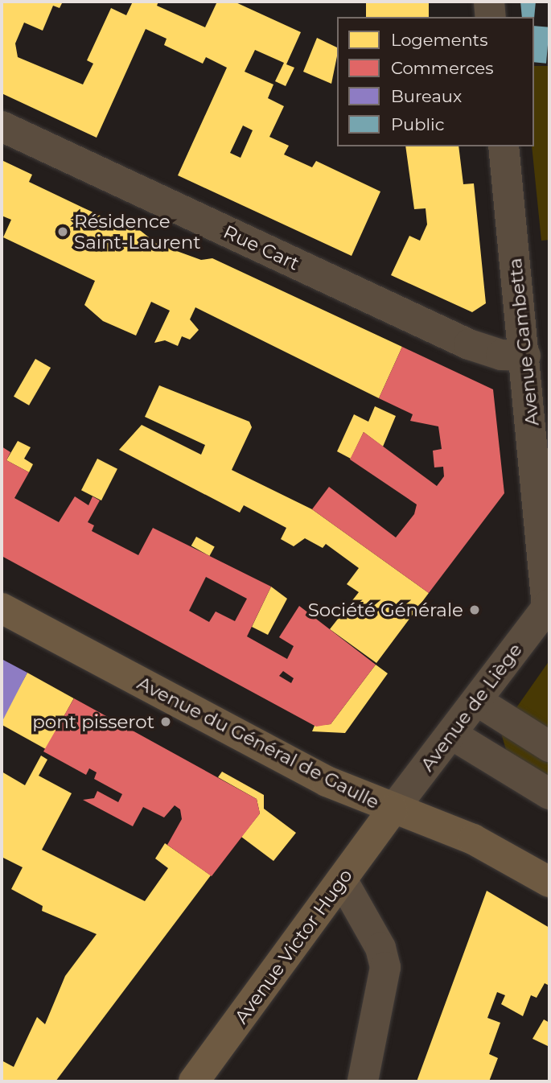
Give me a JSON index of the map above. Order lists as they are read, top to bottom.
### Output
{
  "streets": {
    "main road": ["Avenue du Général de Gaulle", "Avenue Victor Hugo"],
    "street": ["Rue Cart", "Avenue Gambetta", "Avenue de Liège"]
  },
  "crossings": [
    ["Rue Cart", "Avenue Gambetta"],
    ["Avenue Gambetta", "Avenue de Liège"],
    ["Avenue de Liège", "Avenue du Général de Gaulle"],
    ["Avenue de Liège", "Avenue Victor Hugo"],
    ["Avenue du Général de Gaulle", "Avenue Victor Hugo"]
  ],
  "places": ["Résidence Saint-Laurent", "Société Générale", "pont pisserot"],
  "legend": [
    "Logements",
    "Commerces",
    "Bureaux",
    "Public"
  ]
}
